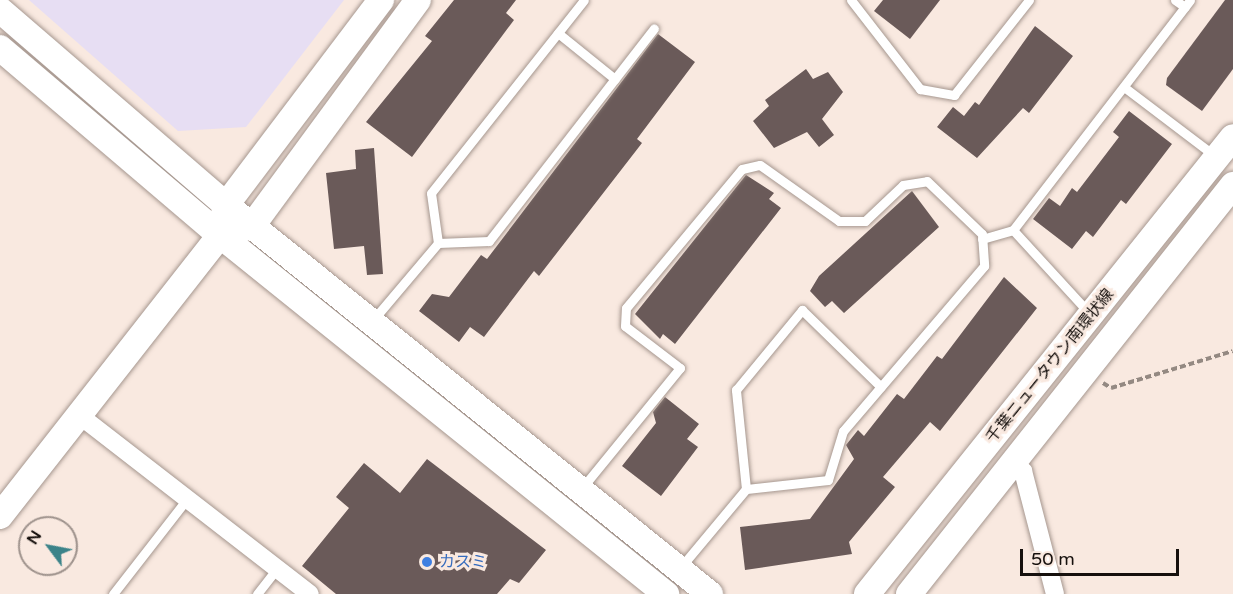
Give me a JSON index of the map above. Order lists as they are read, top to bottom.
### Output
{
  "streets": {
    "street": ["千葉ニュータウン南環状線"]
  },
  "places": ["カスミ"],
  "scale_bar": "50 m",
  "north": "top left"
}
